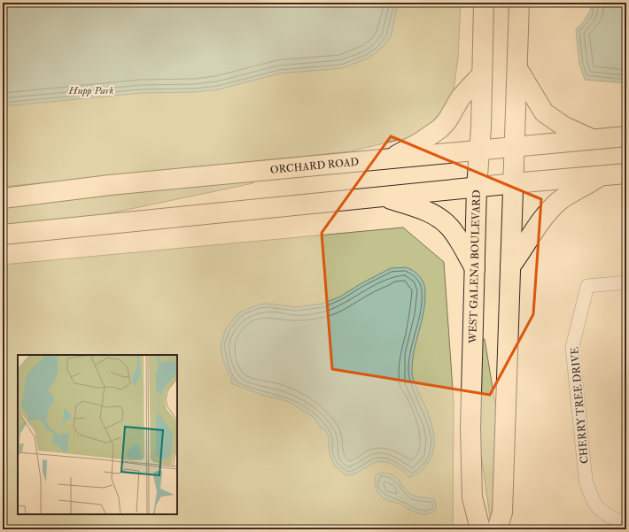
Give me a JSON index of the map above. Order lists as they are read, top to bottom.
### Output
{
  "streets": {
    "main road": ["ORCHARD ROAD", "WEST GALENA BOULEVARD"],
    "street": ["CHERRY TREE DRIVE"]
  },
  "crossings": [
    ["ORCHARD ROAD", "WEST GALENA BOULEVARD"]
  ],
  "parks": ["Hupp Park"]
}
